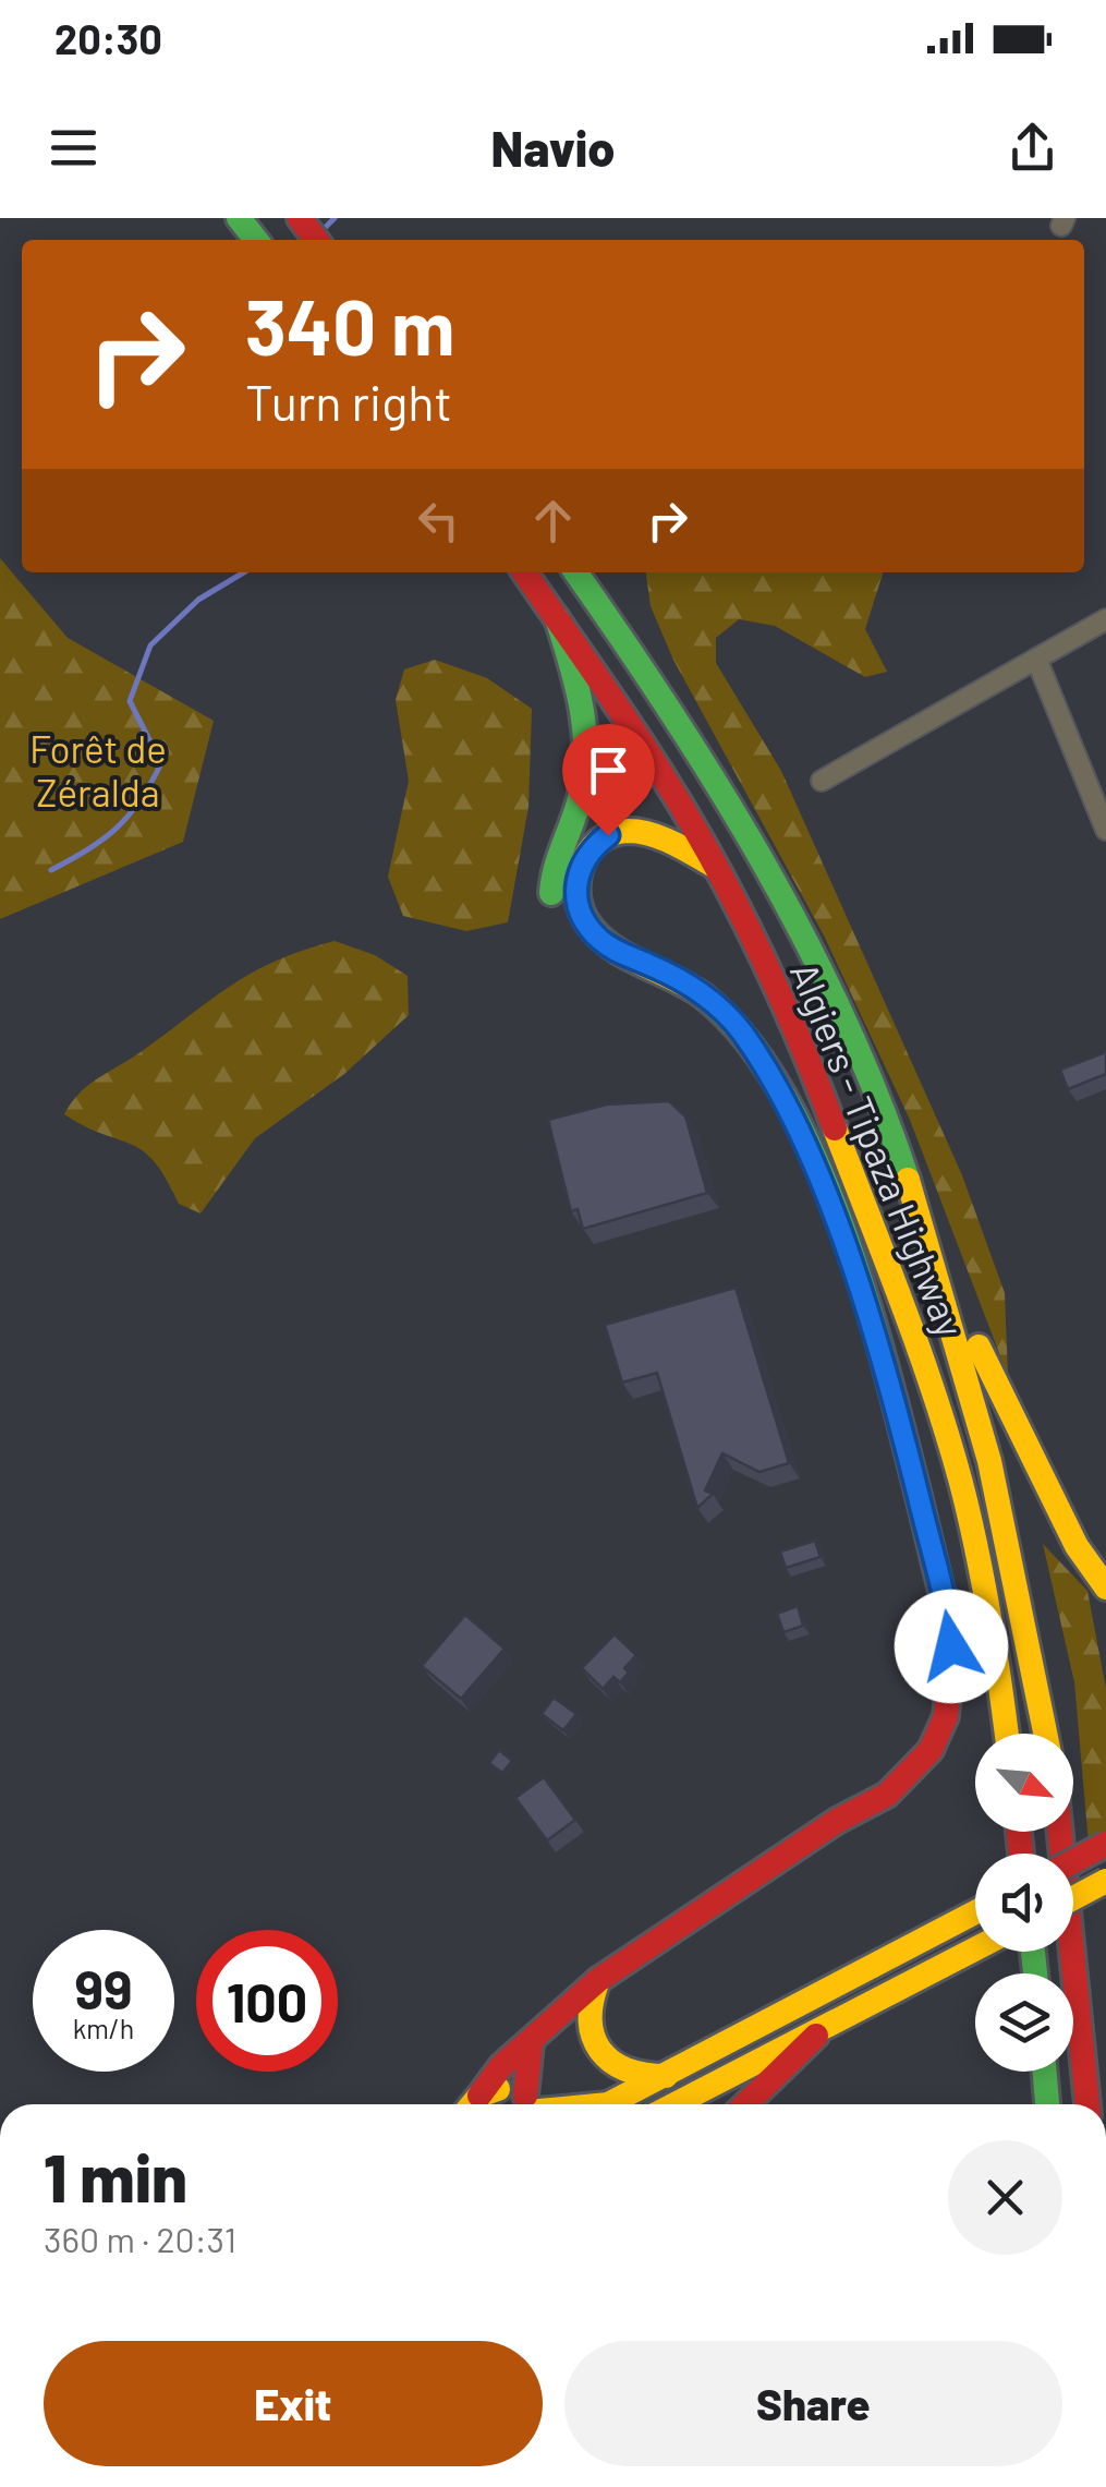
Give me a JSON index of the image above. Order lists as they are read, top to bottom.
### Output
{
  "streets": {
    "main road": ["Algiers - Tipaza Highway"]
  },
  "parks": ["Forêt de Zéralda"],
  "north": "bottom right",
  "page": {
    "status": "20:30",
    "header": "Navio",
    "turn": ["340 m", "Turn right"],
    "speed": "99 km/h",
    "limit": "100",
    "heading": ["1 min", "360 m · 20:31"],
    "buttons": ["Exit", "Share"]
  }
}
